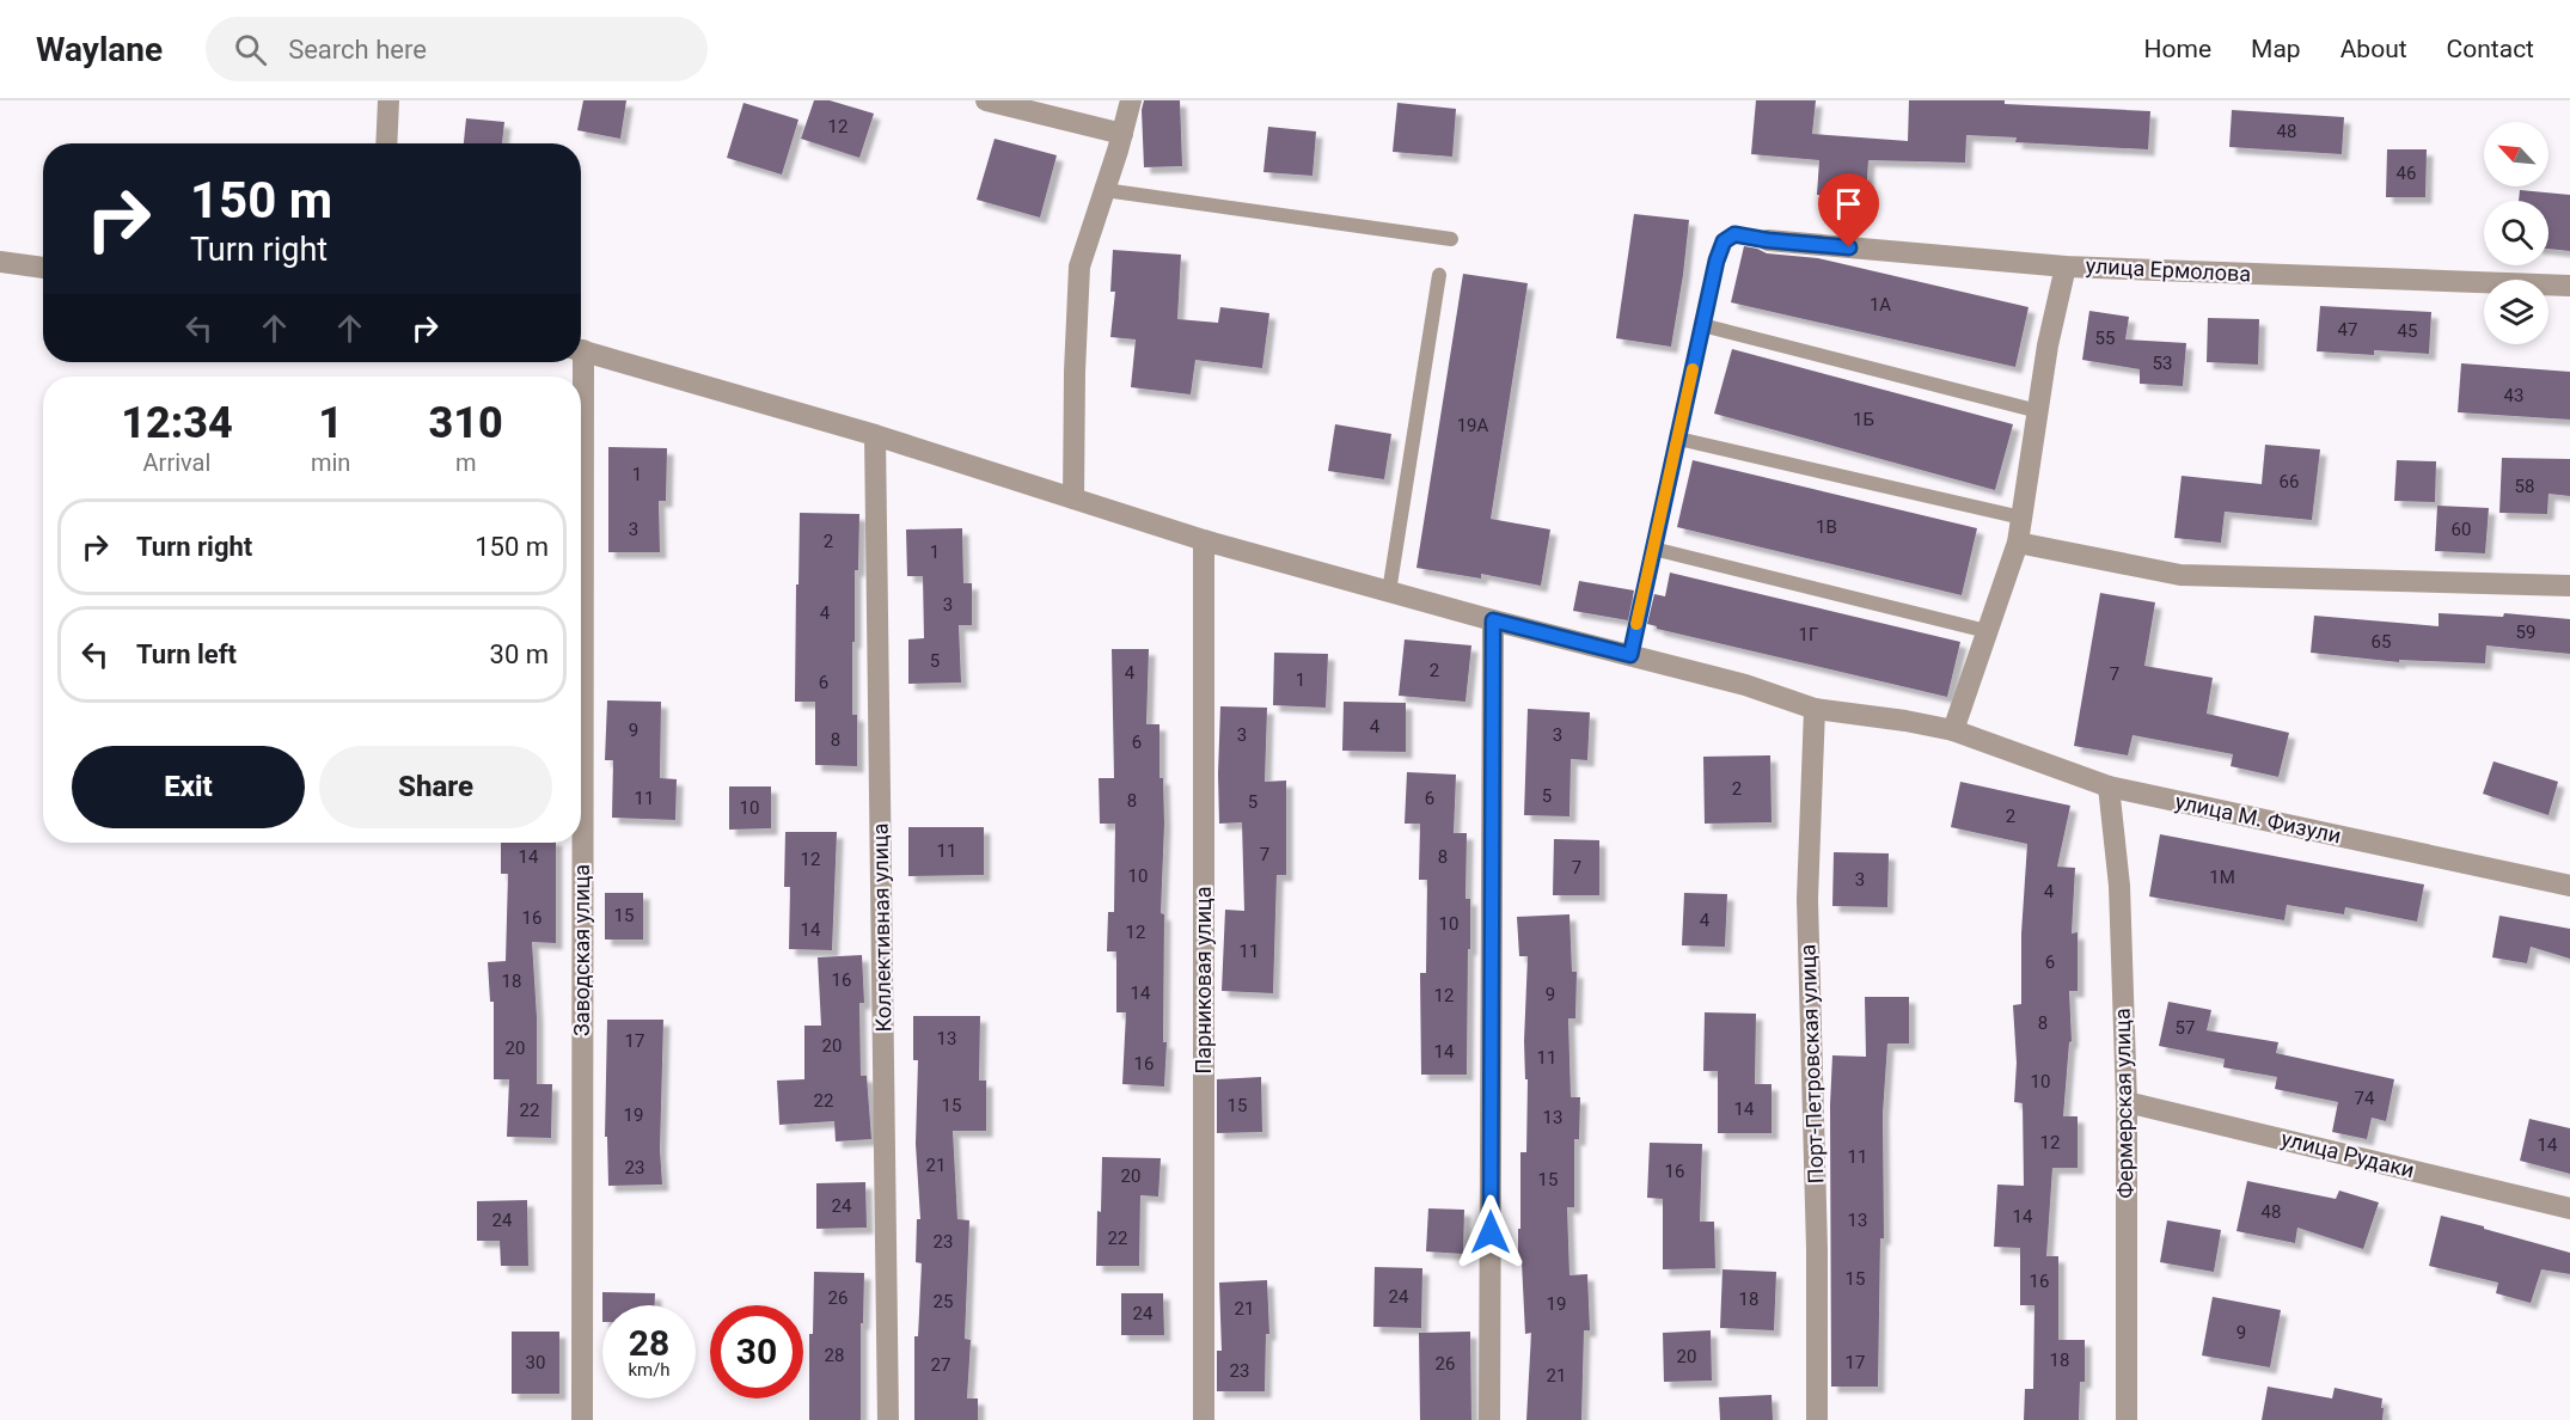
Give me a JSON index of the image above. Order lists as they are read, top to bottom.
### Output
{
  "streets": {
    "street": [
      "улица Ермолова",
      "улица М. Физули",
      "Коллективная улица",
      "Заводская улица",
      "Парниковая улица",
      "Порт-Петровская улица",
      "Фермерская улица",
      "улица Рудаки"
    ]
  },
  "crossings": [
    ["улица М. Физули", "Коллективная улица"],
    ["улица М. Физули", "Парниковая улица"],
    ["улица М. Физули", "Порт-Петровская улица"],
    ["улица М. Физули", "Фермерская улица"],
    ["Фермерская улица", "улица Рудаки"]
  ],
  "house_numbers": [
    "12",
    "48",
    "46",
    "1А",
    "47",
    "45",
    "55",
    "53",
    "43",
    "1Б",
    "19А",
    "1",
    "66",
    "58",
    "1В",
    "3",
    "60",
    "2",
    "1",
    "3",
    "4",
    "59",
    "1Г",
    "65",
    "5",
    "2",
    "4",
    "7",
    "1",
    "6",
    "4",
    "9",
    "3",
    "3",
    "8",
    "6",
    "2",
    "5",
    "11",
    "6",
    "8",
    "5",
    "10",
    "2",
    "11",
    "7",
    "14",
    "8",
    "12",
    "7",
    "10",
    "1М",
    "3",
    "4",
    "15",
    "16",
    "4",
    "10",
    "14",
    "12",
    "11",
    "6",
    "16",
    "18",
    "14",
    "9",
    "12",
    "8",
    "57",
    "13",
    "17",
    "20",
    "20",
    "14",
    "11",
    "16",
    "10",
    "74",
    "22",
    "15",
    "15",
    "14",
    "22",
    "19",
    "13",
    "12",
    "14",
    "11",
    "21",
    "23",
    "16",
    "20",
    "15",
    "24",
    "48",
    "14",
    "24",
    "13",
    "22",
    "23",
    "15",
    "16",
    "24",
    "26",
    "18",
    "25",
    "19",
    "21",
    "24",
    "9",
    "28",
    "20",
    "18",
    "30",
    "17",
    "26",
    "27",
    "23",
    "21"
  ],
  "north": "top left",
  "page": {
    "header": "Waylane",
    "search": "Search here",
    "nav": [
      "Home",
      "Map",
      "About",
      "Contact"
    ],
    "turn": ["150 m", "Turn right"],
    "eta": [
      "12:34",
      "Arrival",
      "1",
      "min",
      "310",
      "m"
    ],
    "list": [
      {
        "name": "Turn right",
        "value": "150 m"
      },
      {
        "name": "Turn left",
        "value": "30 m"
      }
    ],
    "buttons": ["Exit", "Share"],
    "speed": "28 km/h",
    "limit": "30"
  }
}
